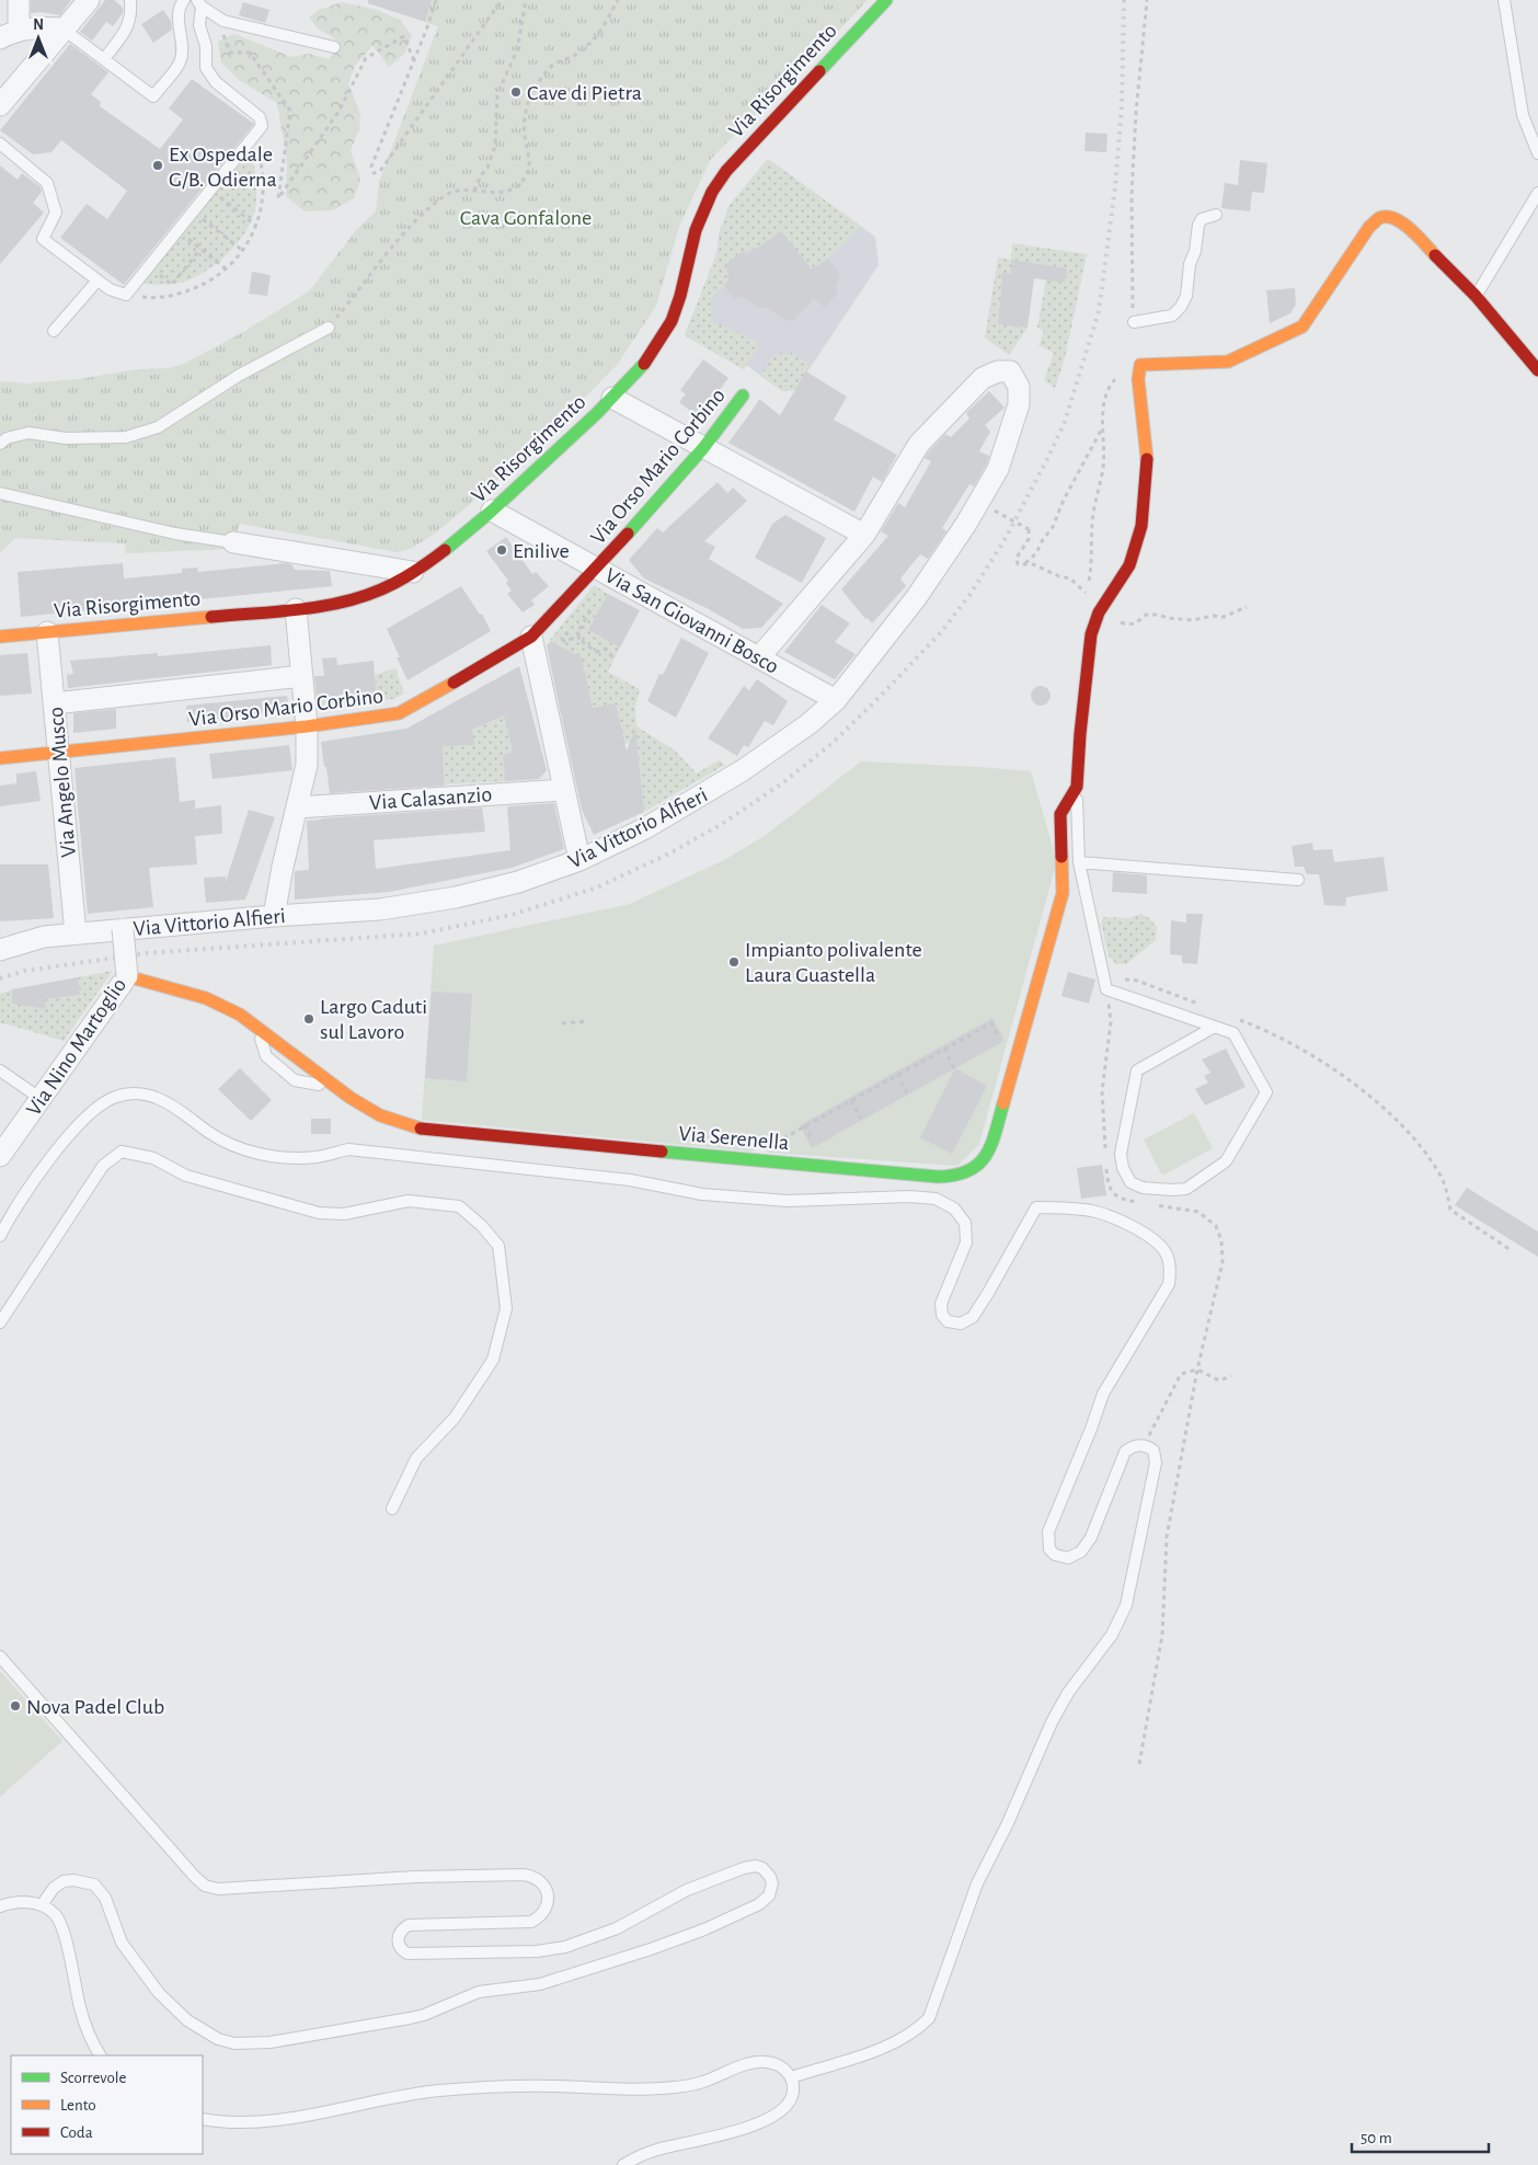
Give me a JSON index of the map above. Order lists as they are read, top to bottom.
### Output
{
  "streets": {
    "street": [
      "Via Risorgimento",
      "Via Orso Mario Corbino",
      "Via San Giovanni Bosco",
      "Via Angelo Musco",
      "Via Calasanzio",
      "Via Vittorio Alfieri",
      "Via Nino Martoglio",
      "Via Serenella"
    ]
  },
  "crossings": [
    ["Via Risorgimento", "Via San Giovanni Bosco"],
    ["Via Risorgimento", "Via Angelo Musco"],
    ["Via Orso Mario Corbino", "Via San Giovanni Bosco"],
    ["Via Orso Mario Corbino", "Via Angelo Musco"],
    ["Via San Giovanni Bosco", "Via Vittorio Alfieri"],
    ["Via Angelo Musco", "Via Vittorio Alfieri"],
    ["Via Vittorio Alfieri", "Via Nino Martoglio"],
    ["Via Nino Martoglio", "Via Serenella"]
  ],
  "parks": ["Cava Gonfalone"],
  "places": [
    "Cave di Pietra",
    "Ex Ospedale G/B. Odierna",
    "Enilive",
    "Impianto polivalente Laura Guastella",
    "Largo Caduti sul Lavoro",
    "Nova Padel Club"
  ],
  "legend": ["Scorrevole", "Lento", "Coda"],
  "scale_bar": "50 m",
  "north": "top"
}
